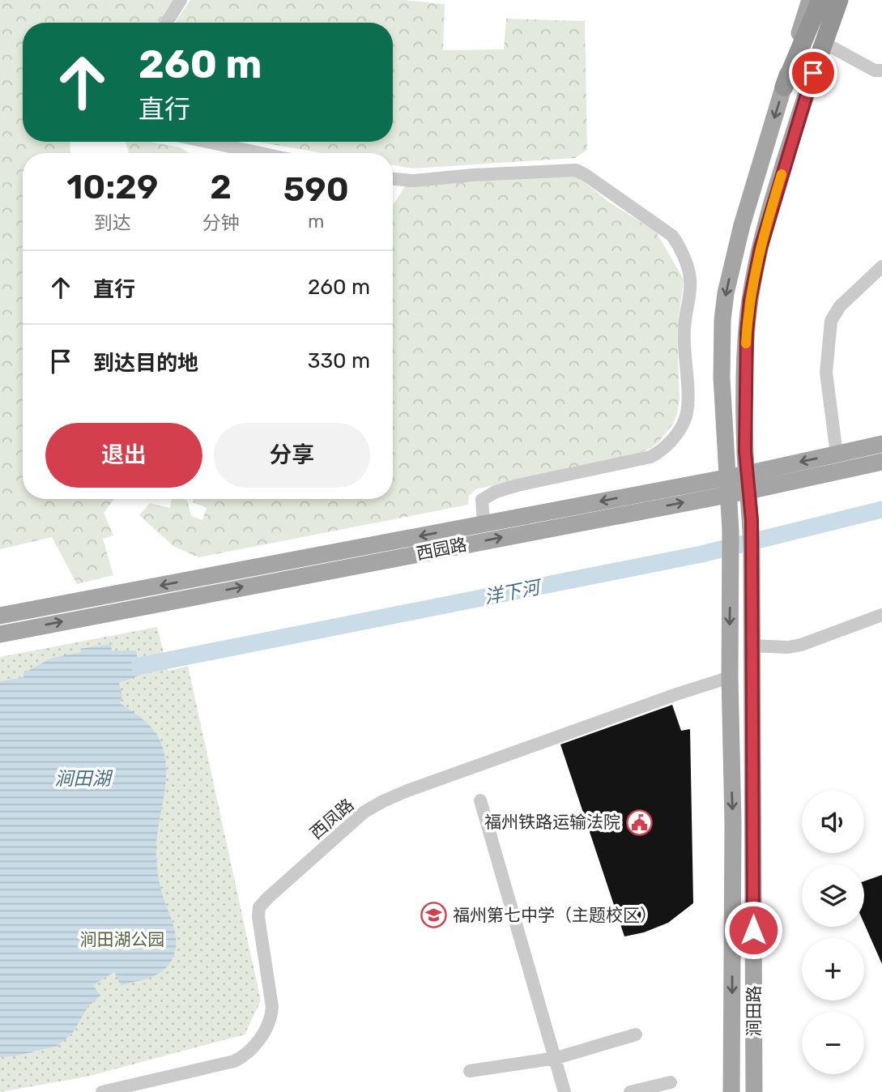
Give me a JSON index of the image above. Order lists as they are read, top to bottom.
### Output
{
  "streets": {
    "main road": ["西园路", "涧田路"],
    "street": ["西凤路"]
  },
  "crossings": [
    ["西园路", "涧田路"],
    ["西凤路", "涧田路"]
  ],
  "water": ["洋下河", "涧田湖"],
  "parks": ["涧田湖公园"],
  "places": {
    "public building": ["福州铁路运输法院"],
    "school or university": ["福州第七中学（主题校区）"]
  },
  "page": {
    "turn": ["260 m", "直行"],
    "eta": [
      "10:29",
      "到达",
      "2",
      "分钟",
      "590",
      "m"
    ],
    "list": [
      {
        "name": "直行",
        "value": "260 m"
      },
      {
        "name": "到达目的地",
        "value": "330 m"
      }
    ],
    "buttons": ["退出", "分享"],
    "map_buttons": ["+", "−"]
  }
}
